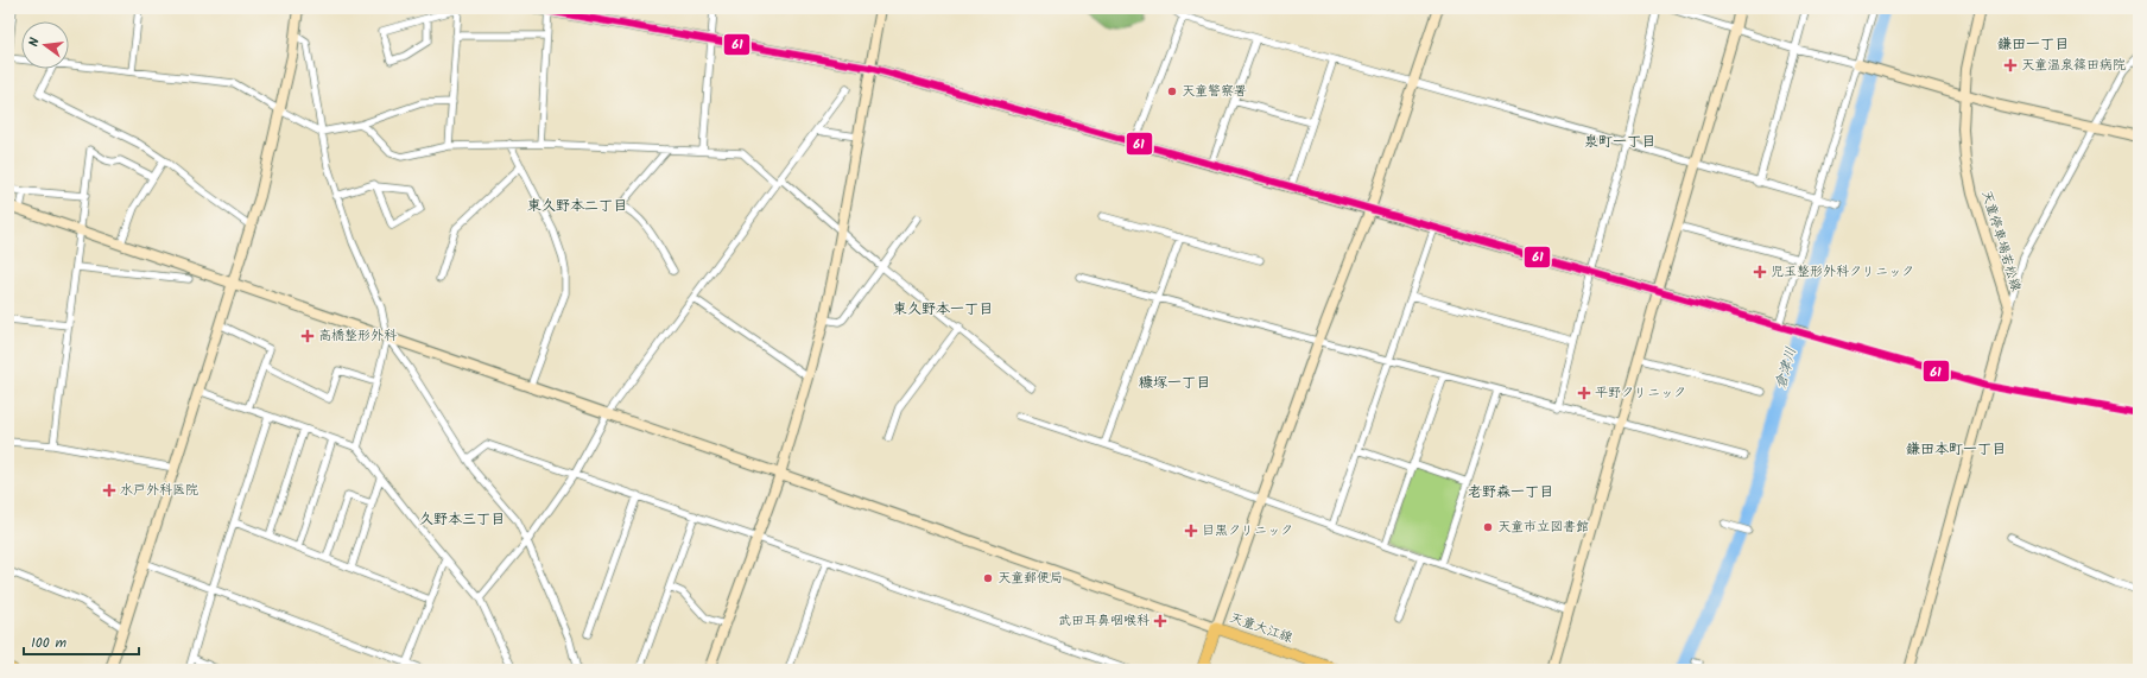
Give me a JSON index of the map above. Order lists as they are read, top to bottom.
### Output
{
  "streets": {
    "main road": ["天童大江線"],
    "street": ["天童停車場若松線"]
  },
  "districts": [
    "鎌田一丁目",
    "泉町一丁目",
    "東久野本二丁目",
    "東久野本一丁目",
    "糠塚一丁目",
    "鎌田本町一丁目",
    "老野森一丁目",
    "久野本三丁目"
  ],
  "water": ["倉津川"],
  "places": {
    "health": [
      "天童温泉篠田病院",
      "児玉整形外科クリニック",
      "高橋整形外科",
      "平野クリニック",
      "水戸外科医院",
      "目黒クリニック",
      "武田耳鼻咽喉科"
    ],
    "other": ["天童警察署", "天童市立図書館", "天童郵便局"]
  },
  "lines": ["transit line 61"],
  "scale_bar": "100 m",
  "north": "left"
}
